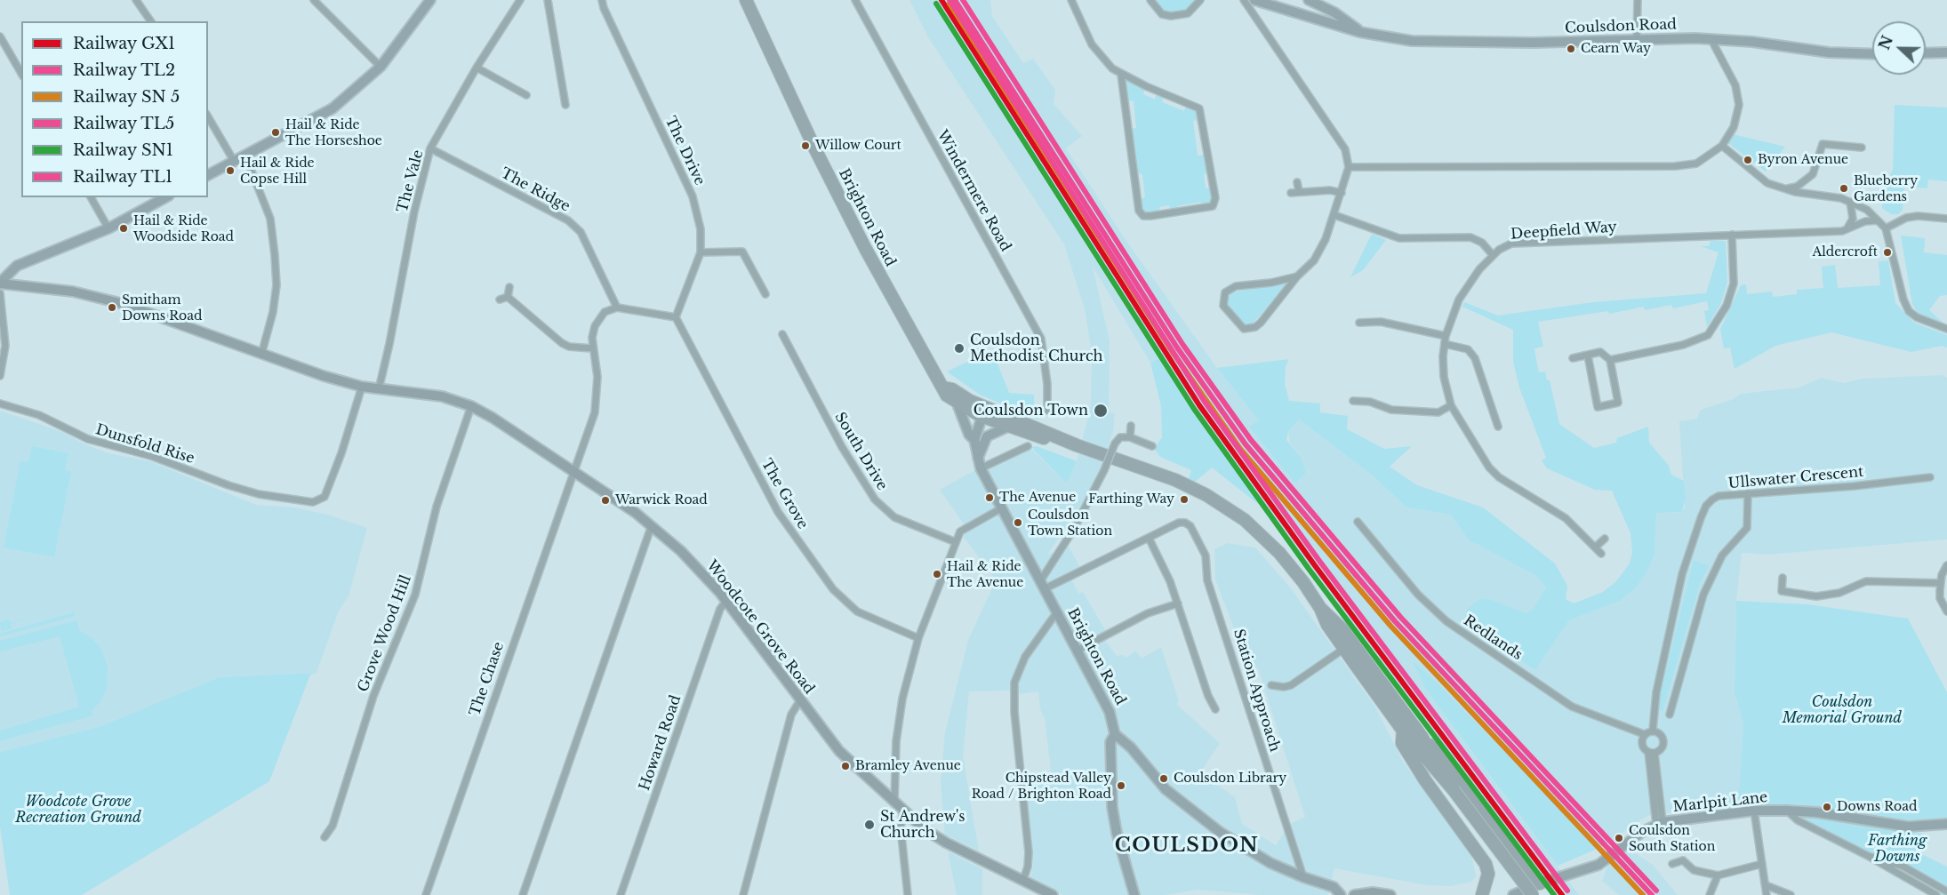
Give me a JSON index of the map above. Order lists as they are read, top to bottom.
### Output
{
  "streets": {
    "highway": ["Brighton Road"],
    "main road": ["Coulsdon Road", "Woodcote Grove Road", "Marlpit Lane"],
    "street": [
      "The Drive",
      "The Vale",
      "The Ridge",
      "Windermere Road",
      "Deepfield Way",
      "Dunsfold Rise",
      "South Drive",
      "Ullswater Crescent",
      "The Grove",
      "Grove Wood Hill",
      "Redlands",
      "The Chase",
      "Station Approach",
      "Howard Road"
    ]
  },
  "crossings": [
    ["The Drive", "The Grove"],
    ["The Vale", "The Ridge"],
    ["The Vale", "Woodcote Grove Road"],
    ["Dunsfold Rise", "Woodcote Grove Road"],
    ["Ullswater Crescent", "Redlands"],
    ["Woodcote Grove Road", "Grove Wood Hill"],
    ["Woodcote Grove Road", "The Chase"],
    ["Woodcote Grove Road", "Howard Road"]
  ],
  "districts": ["COULSDON"],
  "parks": ["Coulsdon Memorial Ground", "Woodcote Grove Recreation Ground", "Farthing Downs"],
  "places": [
    "Cearn Way",
    "Hail & Ride The Horseshoe",
    "Willow Court",
    "Byron Avenue",
    "Hail & Ride Copse Hill",
    "Blueberry Gardens",
    "Hail & Ride Woodside Road",
    "Aldercroft",
    "Smitham Downs Road",
    "Coulsdon Methodist Church",
    "Coulsdon Town",
    "The Avenue",
    "Farthing Way",
    "Warwick Road",
    "Coulsdon Town Station",
    "Hail & Ride The Avenue",
    "Bramley Avenue",
    "Coulsdon Library",
    "Chipstead Valley Road / Brighton Road",
    "Downs Road",
    "St Andrew's Church",
    "Coulsdon South Station"
  ],
  "lines": [
    "rail line GX1",
    "rail line TL2",
    "rail line TL5",
    "rail line TL1",
    "rail line SN1"
  ],
  "legend": [
    "Railway GX1",
    "Railway TL2",
    "Railway SN 5",
    "Railway TL5",
    "Railway SN1",
    "Railway TL1"
  ],
  "north": "left"
}
